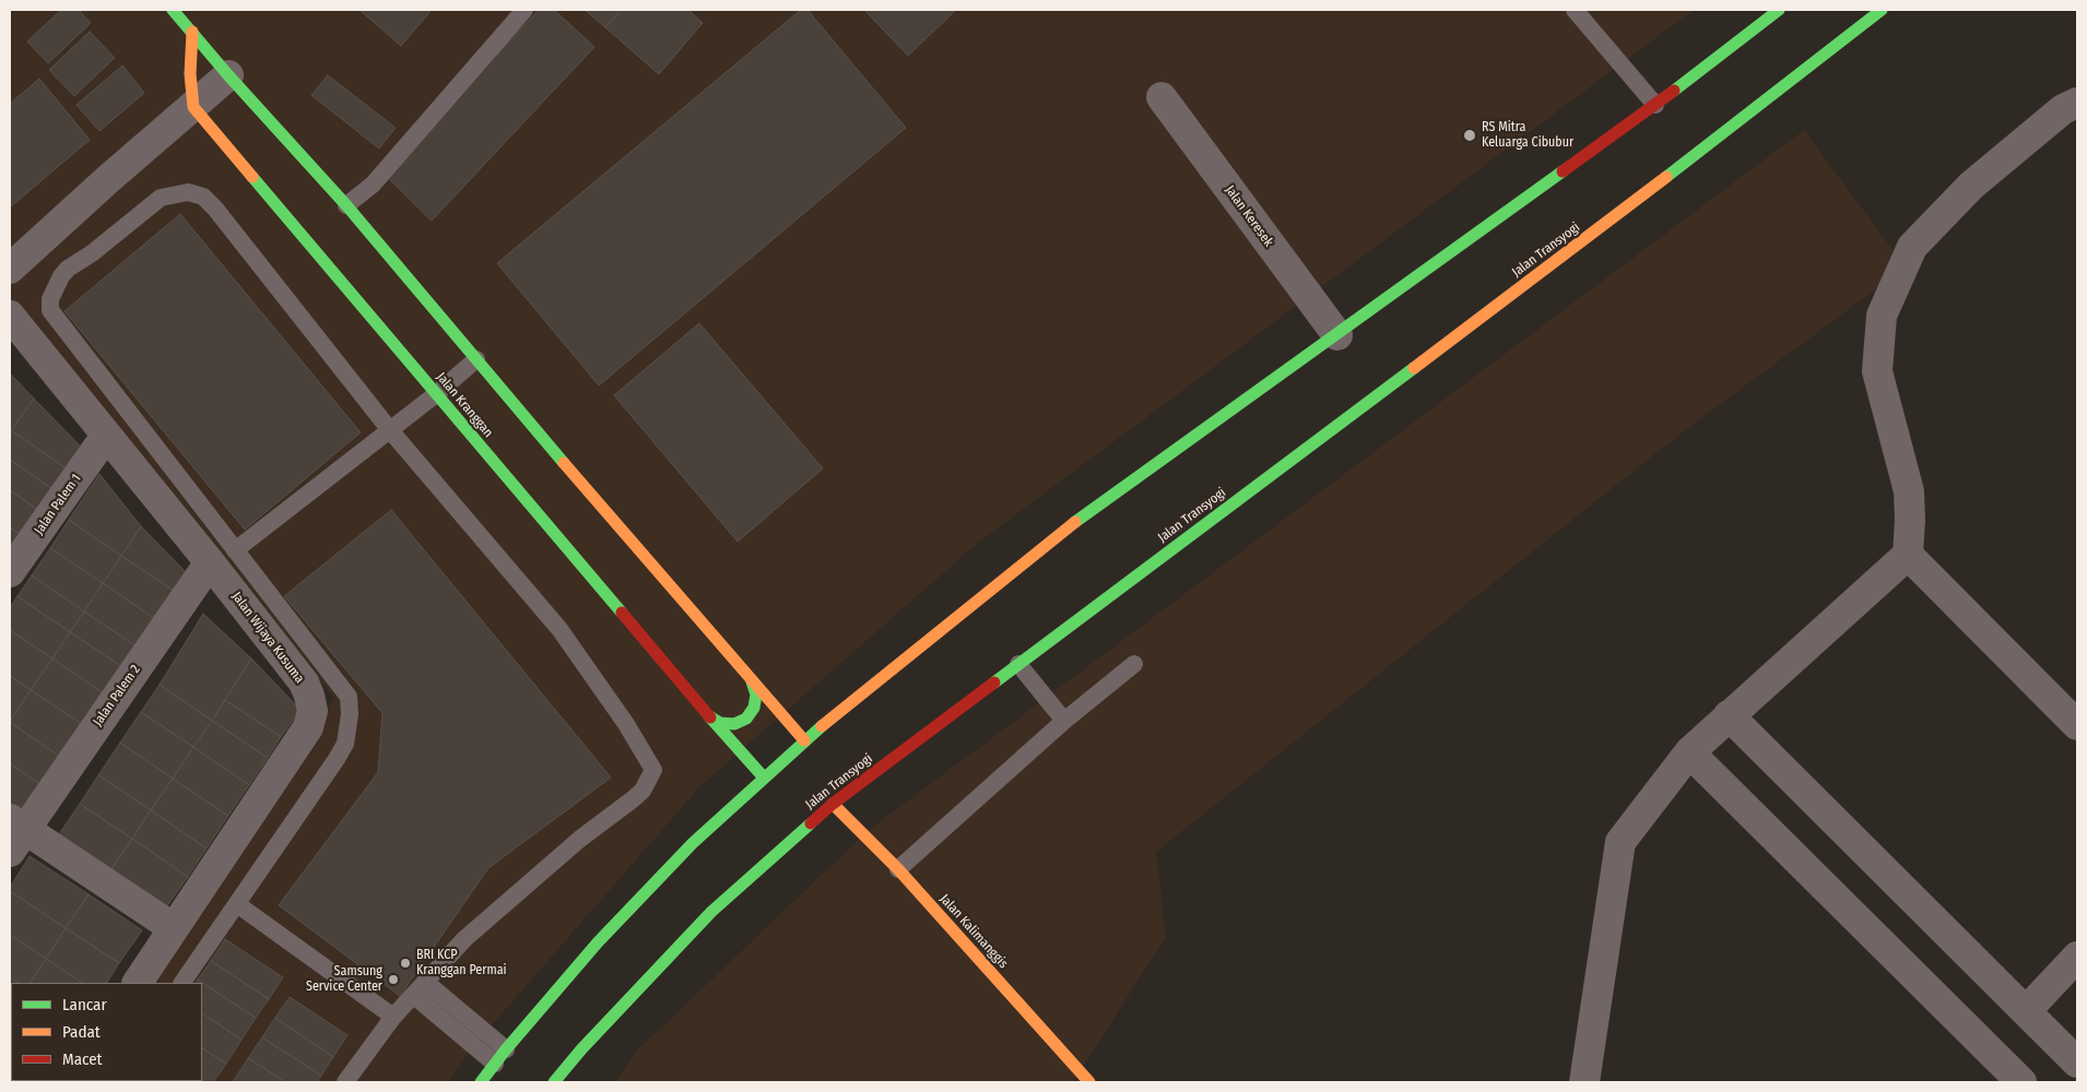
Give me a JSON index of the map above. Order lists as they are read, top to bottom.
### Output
{
  "streets": {
    "main road": ["Jalan Transyogi", "Jalan Kranggan", "Jalan Kalimanggis"],
    "street": [
      "Jalan Keresek",
      "Jalan Palem 1",
      "Jalan Wijaya Kusuma",
      "Jalan Palem 2"
    ]
  },
  "crossings": [
    ["Jalan Transyogi", "Jalan Kalimanggis"],
    ["Jalan Palem 1", "Jalan Wijaya Kusuma"],
    ["Jalan Wijaya Kusuma", "Jalan Palem 2"]
  ],
  "places": ["RS Mitra Keluarga Cibubur", "BRI KCP Kranggan Permai", "Samsung Service Center"],
  "legend": ["Lancar", "Padat", "Macet"]
}
